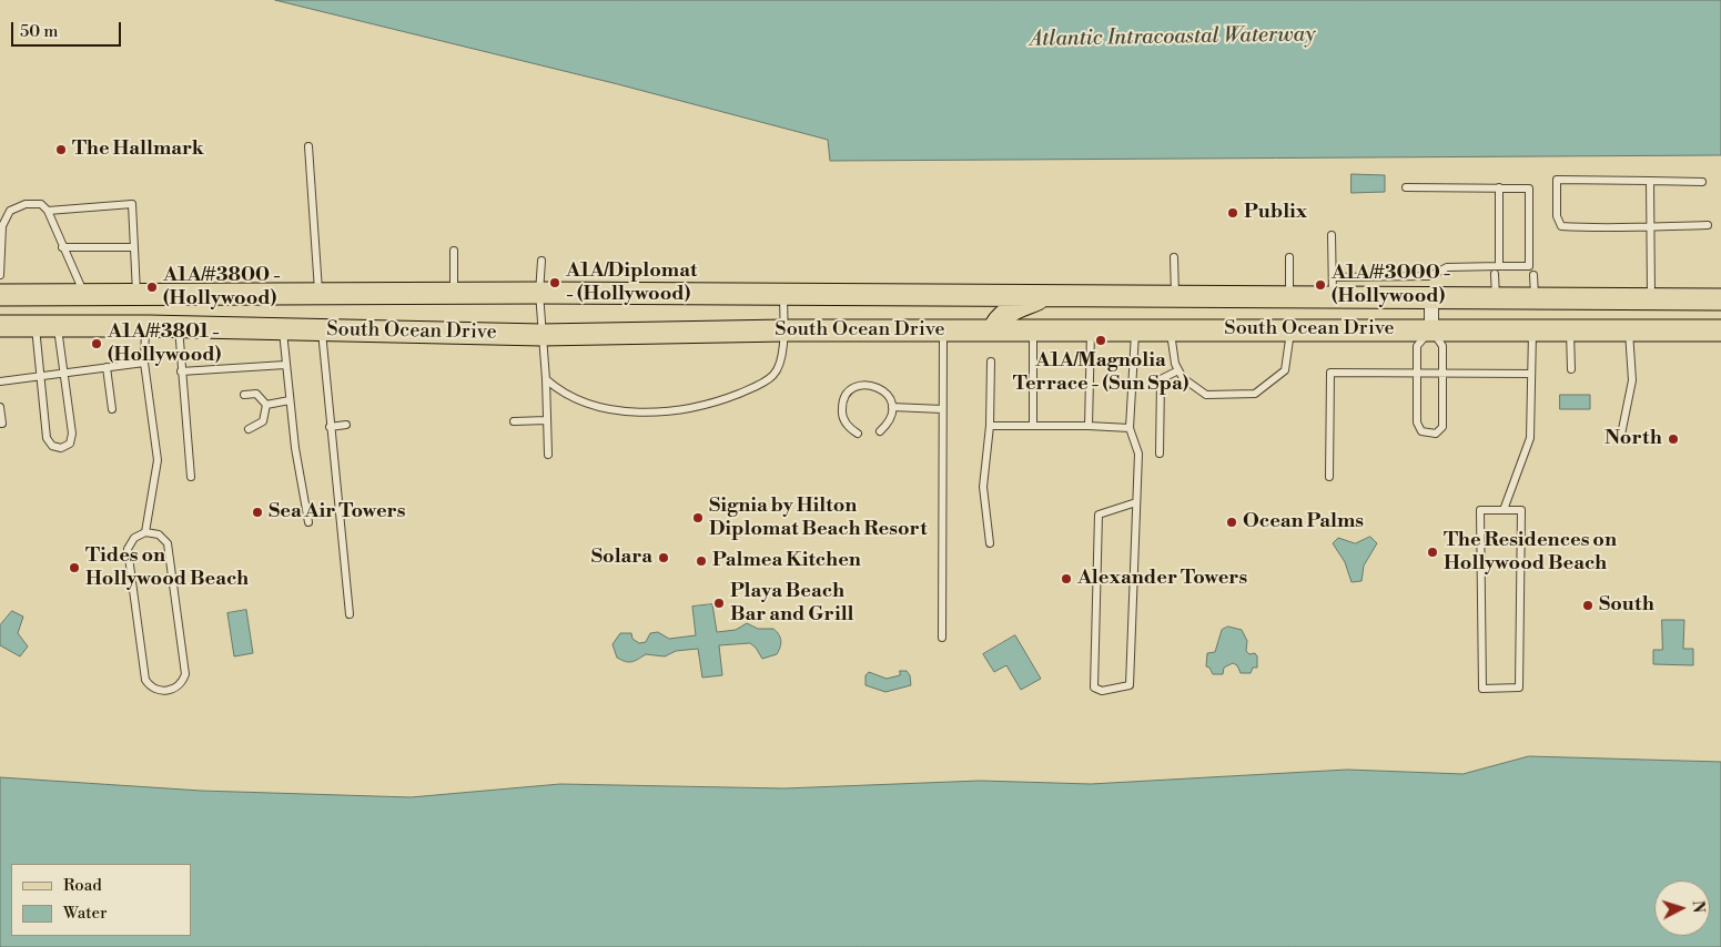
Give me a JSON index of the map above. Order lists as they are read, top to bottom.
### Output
{
  "streets": {
    "main road": ["South Ocean Drive"]
  },
  "water": ["Atlantic Intracoastal Waterway"],
  "places": [
    "The Hallmark",
    "Publix",
    "A1A/Diplomat - (Hollywood)",
    "A1A/#3000 - (Hollywood)",
    "A1A/#3800 - (Hollywood)",
    "A1A/Magnolia Terrace - (Sun Spa)",
    "A1A/#3801 - (Hollywood)",
    "North",
    "Sea Air Towers",
    "Signia by Hilton Diplomat Beach Resort",
    "Ocean Palms",
    "The Residences on Hollywood Beach",
    "Solara",
    "Palmea Kitchen",
    "Tides on Hollywood Beach",
    "Alexander Towers",
    "Playa Beach Bar and Grill",
    "South"
  ],
  "legend": ["Road", "Water"],
  "scale_bar": "50 m",
  "north": "right"
}
